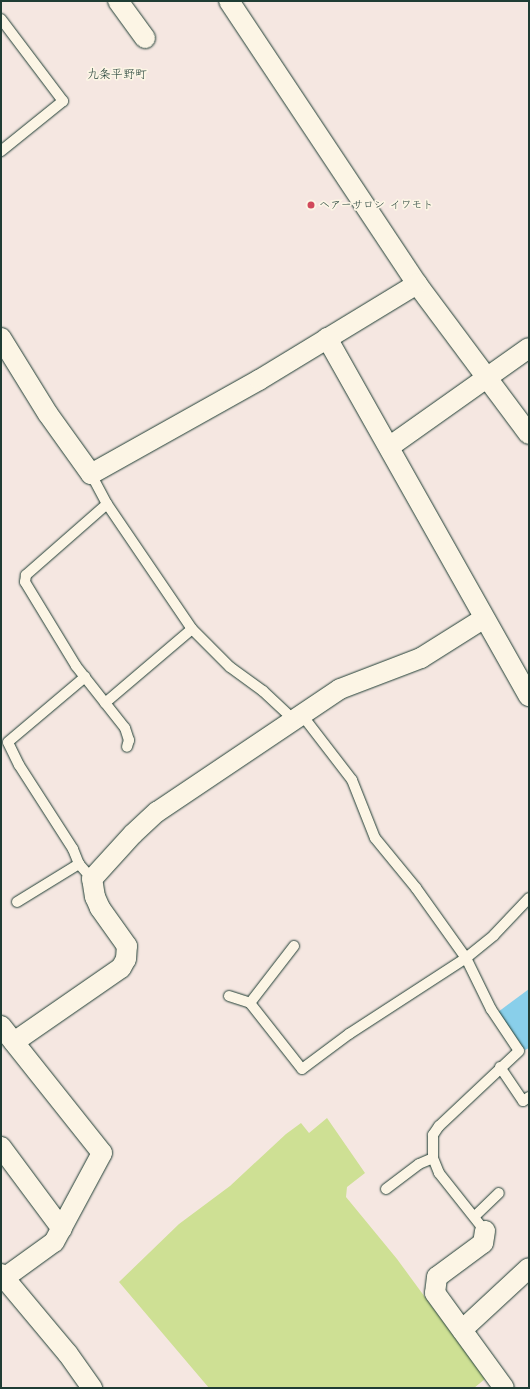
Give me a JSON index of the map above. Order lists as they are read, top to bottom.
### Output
{
  "districts": ["九条平野町"],
  "places": ["ヘアーサロン イワモト"]
}
